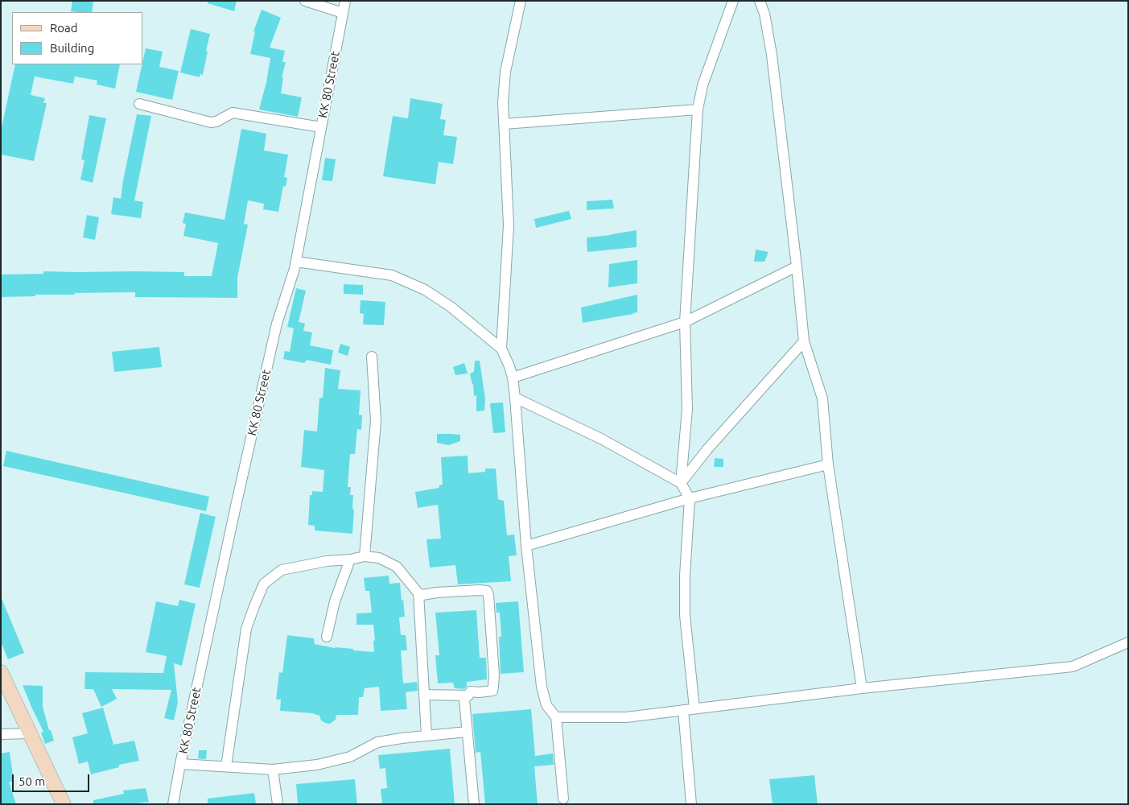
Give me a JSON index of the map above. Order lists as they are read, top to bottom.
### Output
{
  "streets": {
    "street": ["KK 80 Street"]
  },
  "legend": ["Road", "Building"],
  "scale_bar": "50 m"
}
